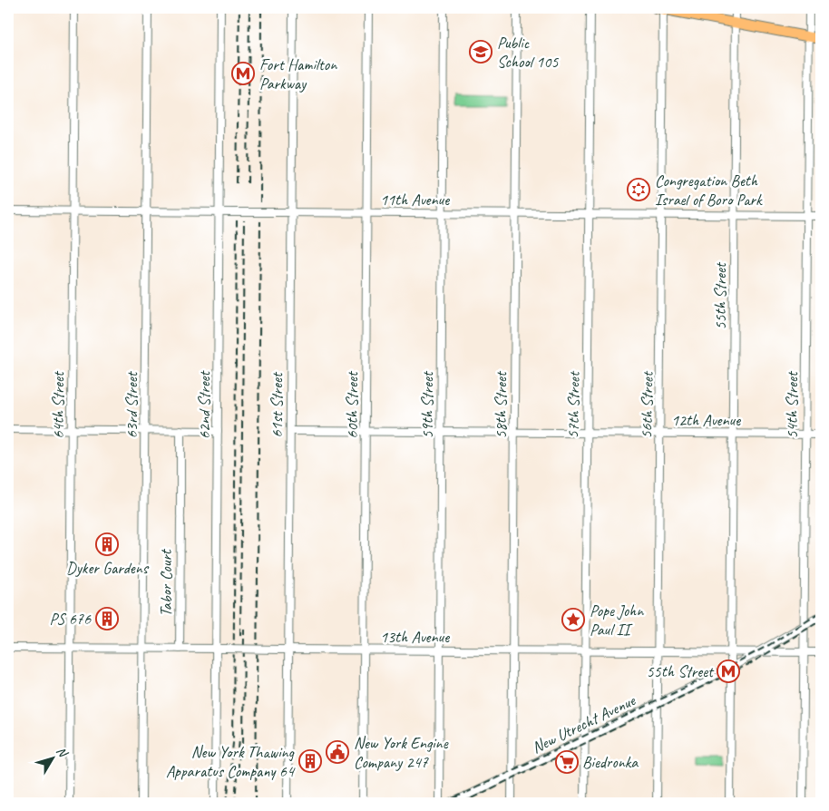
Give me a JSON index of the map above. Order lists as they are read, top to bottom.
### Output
{
  "streets": {
    "street": [
      "11th Avenue",
      "55th Street",
      "64th Street",
      "63rd Street",
      "62nd Street",
      "61st Street",
      "60th Street",
      "59th Street",
      "58th Street",
      "57th Street",
      "56th Street",
      "54th Street",
      "12th Avenue",
      "Tabor Court",
      "13th Avenue",
      "New Utrecht Avenue"
    ]
  },
  "crossings": [
    ["11th Avenue", "55th Street"],
    ["11th Avenue", "64th Street"],
    ["11th Avenue", "63rd Street"],
    ["11th Avenue", "62nd Street"],
    ["11th Avenue", "61st Street"],
    ["11th Avenue", "60th Street"],
    ["11th Avenue", "59th Street"],
    ["11th Avenue", "58th Street"],
    ["11th Avenue", "57th Street"],
    ["11th Avenue", "56th Street"],
    ["11th Avenue", "54th Street"],
    ["55th Street", "12th Avenue"],
    ["55th Street", "13th Avenue"],
    ["55th Street", "New Utrecht Avenue"],
    ["64th Street", "13th Avenue"],
    ["63rd Street", "13th Avenue"],
    ["62nd Street", "13th Avenue"],
    ["61st Street", "12th Avenue"],
    ["61st Street", "13th Avenue"],
    ["60th Street", "12th Avenue"],
    ["60th Street", "13th Avenue"],
    ["59th Street", "12th Avenue"],
    ["59th Street", "13th Avenue"],
    ["58th Street", "12th Avenue"],
    ["58th Street", "13th Avenue"],
    ["58th Street", "New Utrecht Avenue"],
    ["57th Street", "12th Avenue"],
    ["57th Street", "13th Avenue"],
    ["57th Street", "New Utrecht Avenue"],
    ["56th Street", "12th Avenue"],
    ["56th Street", "13th Avenue"],
    ["56th Street", "New Utrecht Avenue"],
    ["54th Street", "12th Avenue"],
    ["54th Street", "13th Avenue"],
    ["54th Street", "New Utrecht Avenue"],
    ["Tabor Court", "13th Avenue"],
    ["13th Avenue", "New Utrecht Avenue"]
  ],
  "places": {
    "school or university": ["Public School 105"],
    "metro station": ["Fort Hamilton Parkway", "55th Street"],
    "synagogue": ["Congregation Beth Israel of Boro Park"],
    "building": ["Dyker Gardens", "PS 676", "New York Thawing Apparatus Company 64"],
    "place": ["Pope John Paul II"],
    "public building": ["New York Engine Company 247"],
    "supermarket": ["Biedronka"]
  },
  "north": "top right"
}
